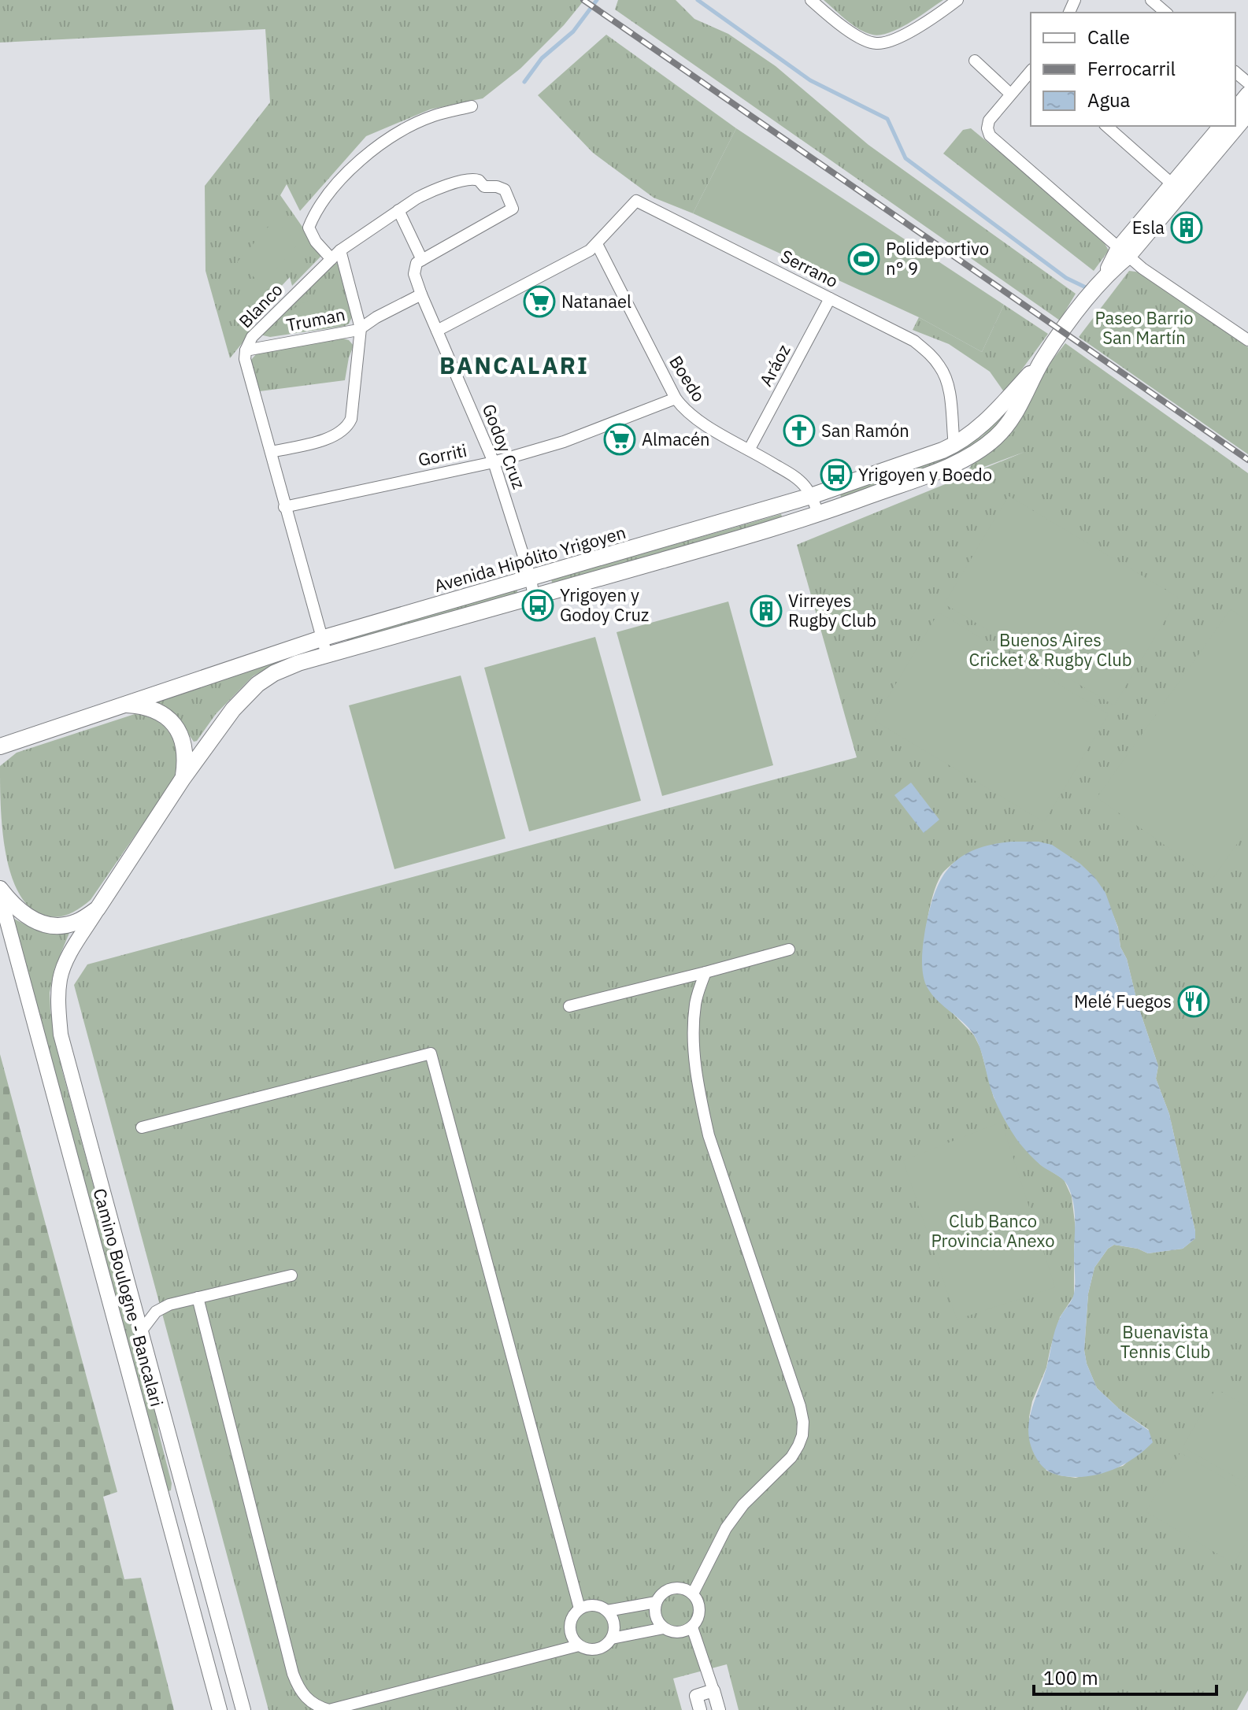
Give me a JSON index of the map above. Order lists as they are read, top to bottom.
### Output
{
  "streets": {
    "main road": ["Avenida Hipólito Yrigoyen", "Camino Boulogne - Bancalari"],
    "street": [
      "Serrano",
      "Blanco",
      "Truman",
      "Aráoz",
      "Boedo",
      "Godoy Cruz",
      "Gorriti"
    ]
  },
  "crossings": [
    ["Serrano", "Aráoz"],
    ["Serrano", "Boedo"],
    ["Serrano", "Avenida Hipólito Yrigoyen"],
    ["Blanco", "Truman"],
    ["Blanco", "Godoy Cruz"],
    ["Blanco", "Gorriti"],
    ["Blanco", "Avenida Hipólito Yrigoyen"],
    ["Truman", "Godoy Cruz"],
    ["Aráoz", "Boedo"],
    ["Boedo", "Gorriti"],
    ["Boedo", "Avenida Hipólito Yrigoyen"],
    ["Godoy Cruz", "Gorriti"],
    ["Godoy Cruz", "Avenida Hipólito Yrigoyen"],
    ["Avenida Hipólito Yrigoyen", "Camino Boulogne - Bancalari"]
  ],
  "districts": ["BANCALARI"],
  "parks": [
    "Paseo Barrio San Martín",
    "Buenos Aires Cricket & Rugby Club",
    "Club Banco Provincia Anexo",
    "Buenavista Tennis Club"
  ],
  "places": {
    "building": ["Esla", "Virreyes Rugby Club"],
    "sports": ["Polideportivo n° 9"],
    "supermarket": ["Natanael", "Almacén"],
    "church": ["San Ramón"],
    "bus stop": ["Yrigoyen y Boedo", "Yrigoyen y Godoy Cruz"],
    "restaurant": ["Melé Fuegos"]
  },
  "legend": ["Calle", "Ferrocarril", "Agua"],
  "scale_bar": "100 m"
}
